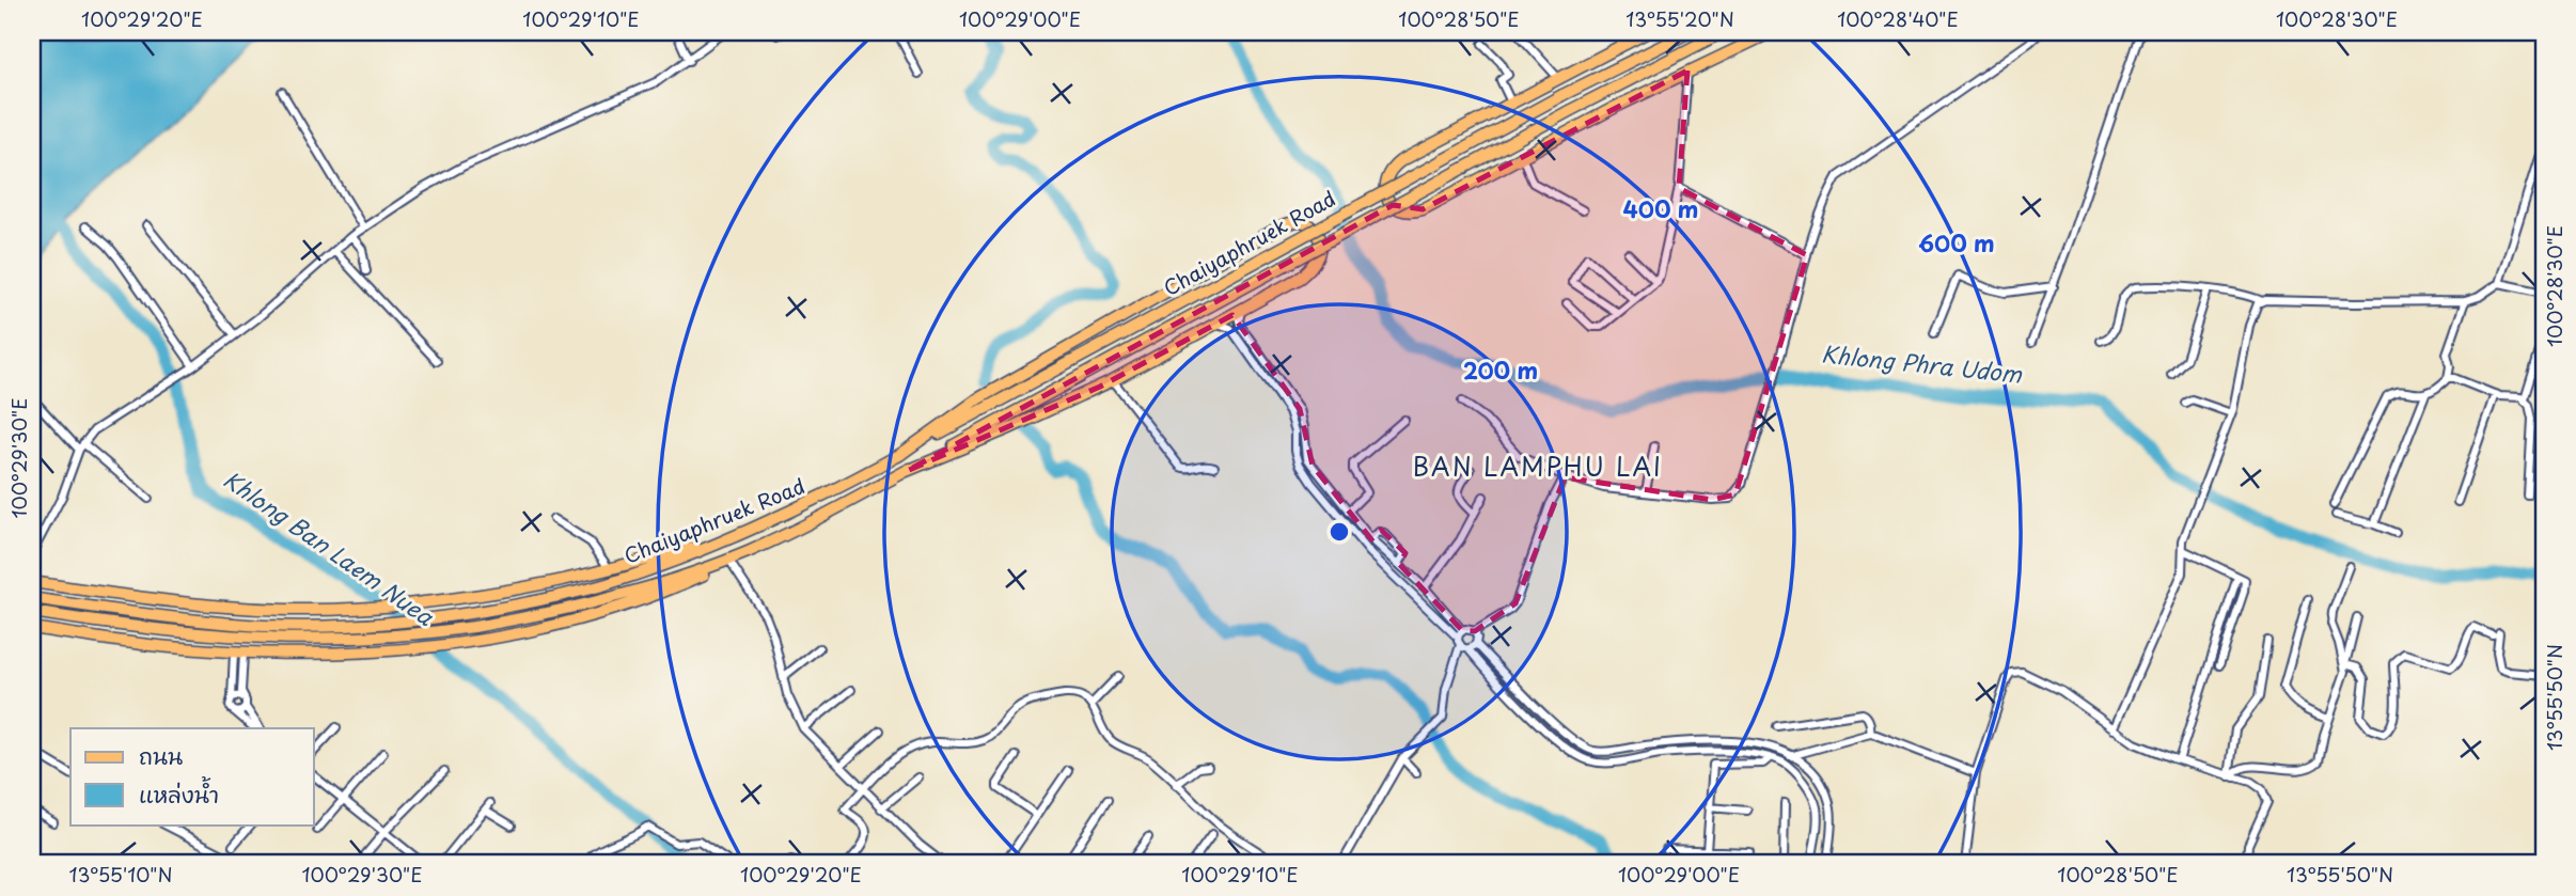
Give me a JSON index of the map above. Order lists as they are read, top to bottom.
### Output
{
  "streets": {
    "main road": ["Chaiyaphruek Road"]
  },
  "districts": ["BAN LAMPHU LAI"],
  "water": ["Khlong Phra Udom", "Khlong Ban Laem Nuea"],
  "legend": ["ถนน", "แหล่งน้ำ"],
  "coordinates": [
    "100°29'20\"E",
    "100°29'10\"E",
    "100°29'00\"E",
    "100°28'50\"E",
    "13°55'20\"N",
    "100°28'40\"E",
    "100°28'30\"E",
    "100°29'30\"E",
    "13°55'50\"N",
    "13°55'10\"N"
  ],
  "rings": ["400 m", "600 m", "200 m"]
}
